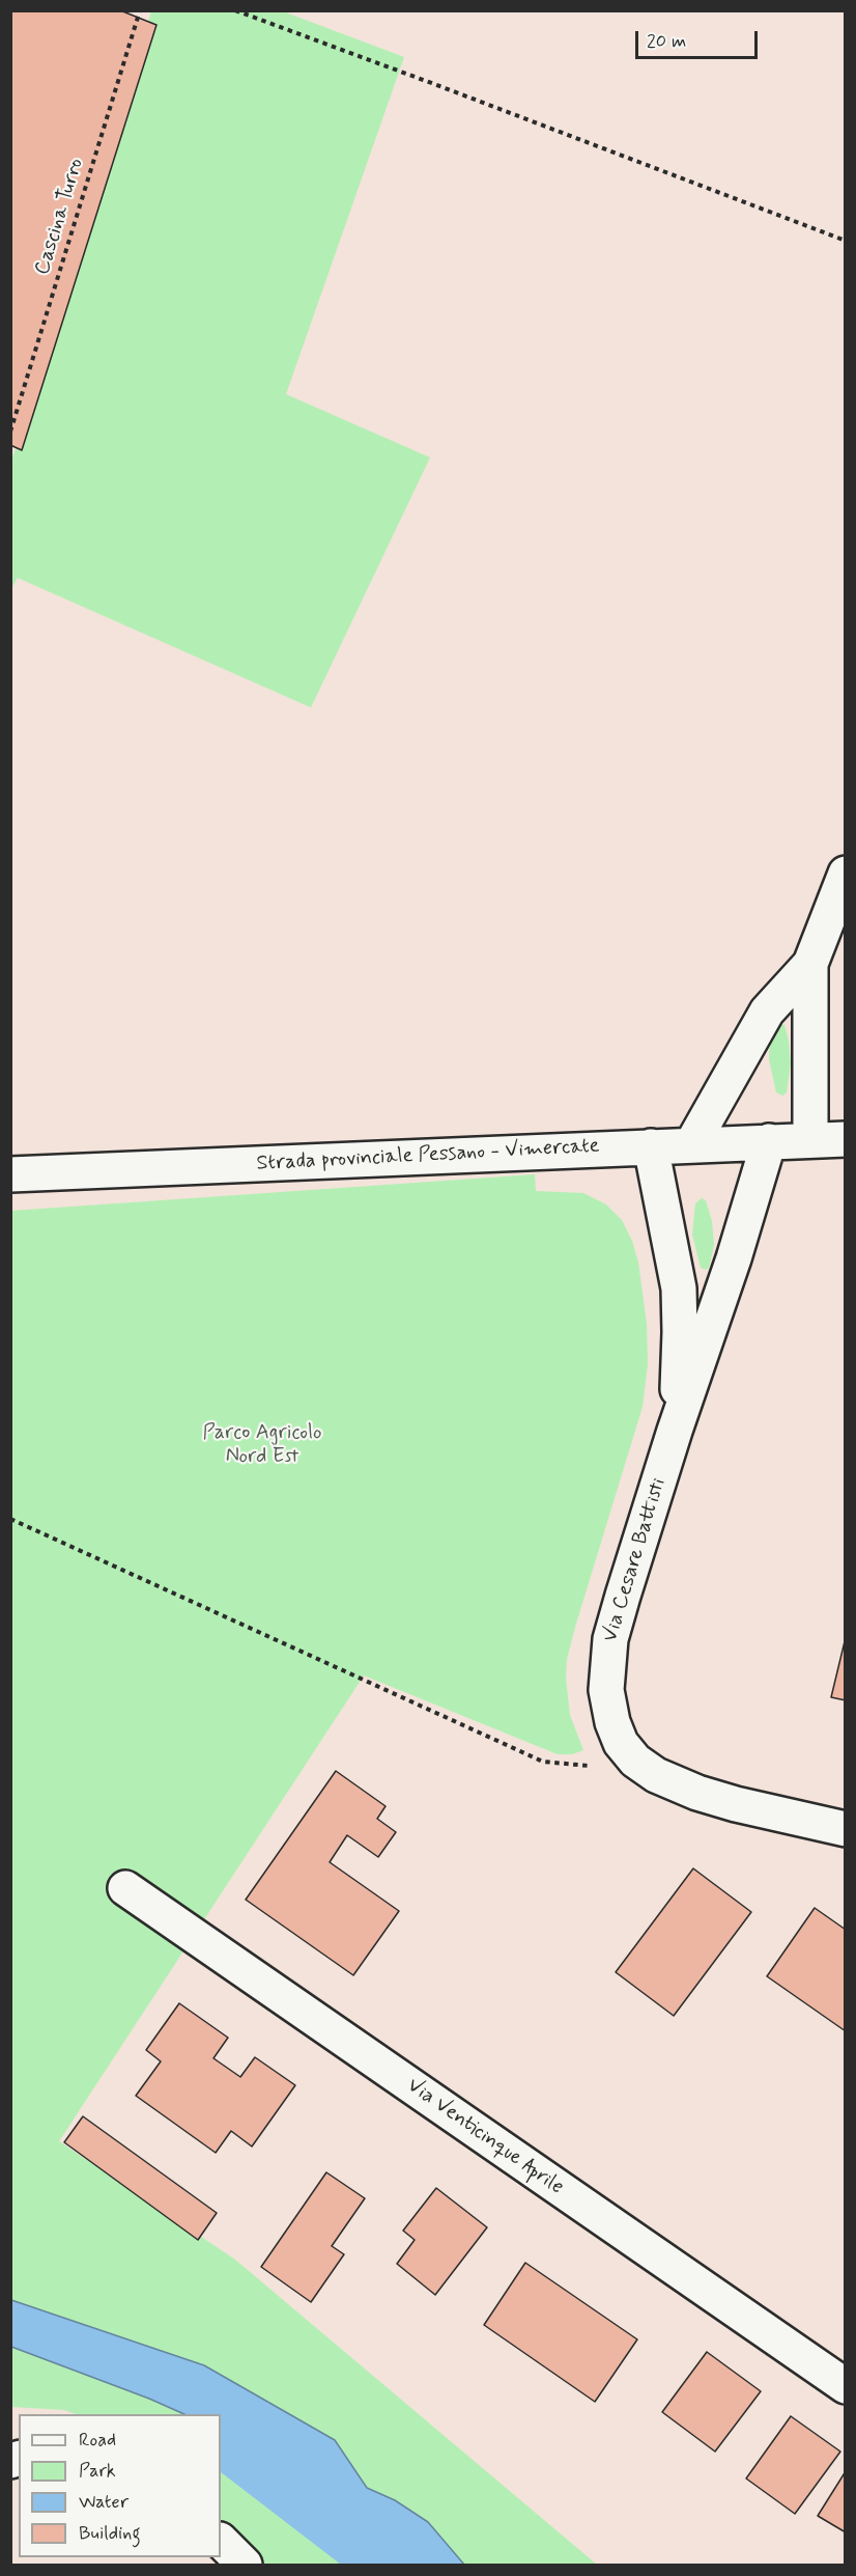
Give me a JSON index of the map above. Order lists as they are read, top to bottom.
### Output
{
  "streets": {
    "street": ["Strada provinciale Pessano - Vimercate", "Via Cesare Battisti", "Via Venticinque Aprile"],
    "path": ["Cascina Turro"]
  },
  "crossings": [
    ["Strada provinciale Pessano - Vimercate", "Via Cesare Battisti"]
  ],
  "parks": ["Parco Agricolo Nord Est"],
  "legend": [
    "Road",
    "Park",
    "Water",
    "Building"
  ],
  "scale_bar": "20 m"
}
